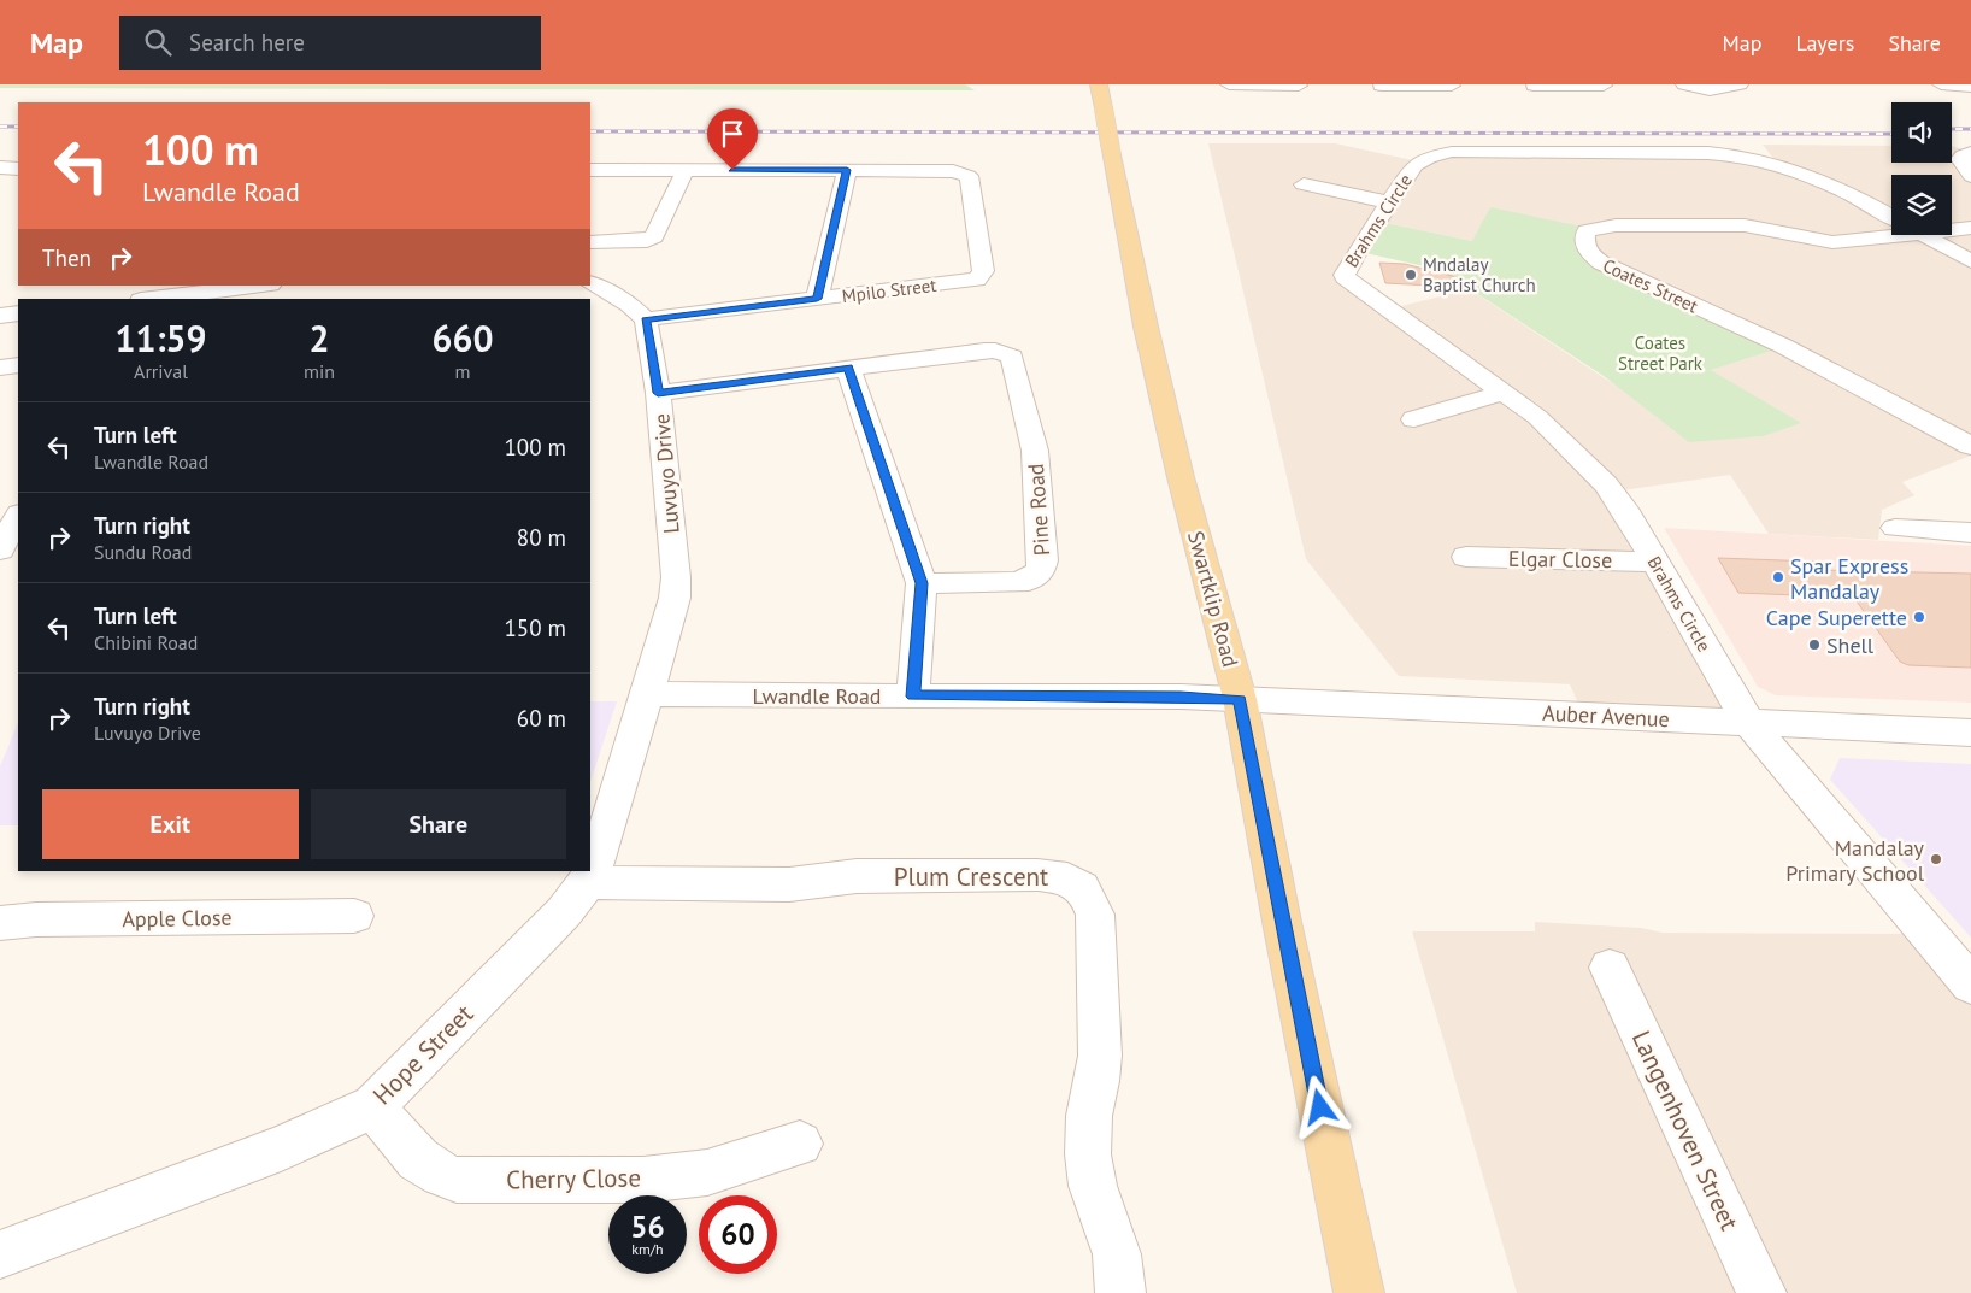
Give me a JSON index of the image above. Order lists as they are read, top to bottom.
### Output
{
  "streets": {
    "main road": ["Swartklip Road"],
    "street": [
      "Brahms Circle",
      "Coates Street",
      "Mpilo Street",
      "Luvuyo Drive",
      "Pine Road",
      "Elgar Close",
      "Lwandle Road",
      "Auber Avenue",
      "Plum Crescent",
      "Apple Close",
      "Hope Street",
      "Langenhoven Street",
      "Cherry Close"
    ]
  },
  "crossings": [
    ["Brahms Circle", "Elgar Close"],
    ["Brahms Circle", "Auber Avenue"],
    ["Mpilo Street", "Luvuyo Drive"],
    ["Luvuyo Drive", "Lwandle Road"],
    ["Luvuyo Drive", "Hope Street"],
    ["Swartklip Road", "Lwandle Road"],
    ["Swartklip Road", "Auber Avenue"],
    ["Lwandle Road", "Auber Avenue"],
    ["Lwandle Road", "Hope Street"],
    ["Plum Crescent", "Hope Street"],
    ["Hope Street", "Cherry Close"]
  ],
  "parks": ["Coates Street Park"],
  "places": [
    "Mndalay Baptist Church",
    "Spar Express Mandalay",
    "Cape Superette",
    "Shell",
    "Mandalay Primary School"
  ],
  "page": {
    "header": "Map",
    "search": "Search here",
    "nav": ["Map", "Layers", "Share"],
    "turn": ["100 m", "Lwandle Road"],
    "then": "Then",
    "eta": [
      "11:59",
      "Arrival",
      "2",
      "min",
      "660",
      "m"
    ],
    "list": [
      {
        "name": "Turn left",
        "note": "Lwandle Road",
        "value": "100 m"
      },
      {
        "name": "Turn right",
        "note": "Sundu Road",
        "value": "80 m"
      },
      {
        "name": "Turn left",
        "note": "Chibini Road",
        "value": "150 m"
      },
      {
        "name": "Turn right",
        "note": "Luvuyo Drive",
        "value": "60 m"
      }
    ],
    "buttons": ["Exit", "Share"],
    "speed": "56 km/h",
    "limit": "60"
  }
}
